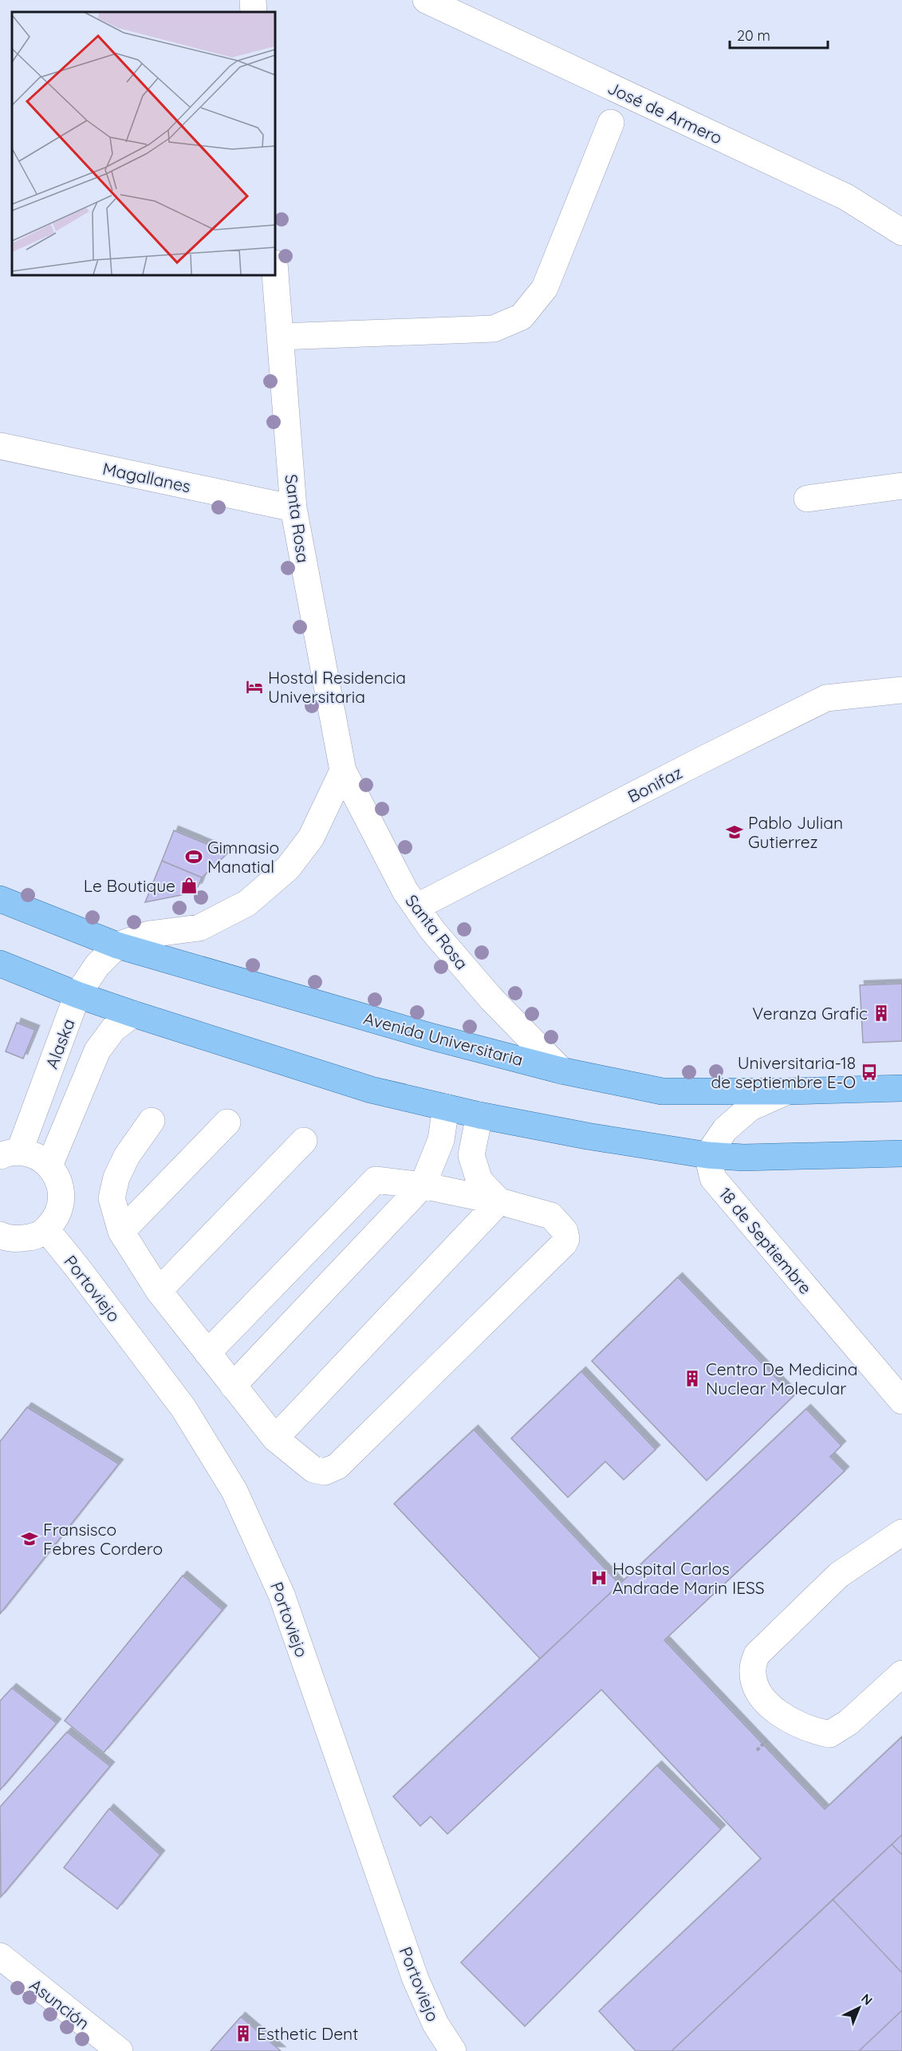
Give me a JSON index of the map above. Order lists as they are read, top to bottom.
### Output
{
  "streets": {
    "main road": ["Avenida Universitaria"],
    "street": [
      "José de Armero",
      "Magallanes",
      "Santa Rosa",
      "Bonifaz",
      "Alaska",
      "18 de Septiembre",
      "Portoviejo",
      "Asunción"
    ]
  },
  "crossings": [
    ["Magallanes", "Santa Rosa"],
    ["Santa Rosa", "Bonifaz"],
    ["Santa Rosa", "Avenida Universitaria"],
    ["Avenida Universitaria", "Alaska"]
  ],
  "places": {
    "hotel": ["Hostal Residencia Universitaria"],
    "school or university": ["Pablo Julian Gutierrez", "Fransisco Febres Cordero"],
    "sports": ["Gimnasio Manatial"],
    "shop": ["Le Boutique"],
    "building": ["Veranza Grafic", "Centro De Medicina Nuclear Molecular", "Esthetic Dent"],
    "bus stop": ["Universitaria-18 de septiembre E-O"],
    "hospital": ["Hospital Carlos Andrade Marin IESS"]
  },
  "scale_bar": "20 m",
  "north": "top right"
}
